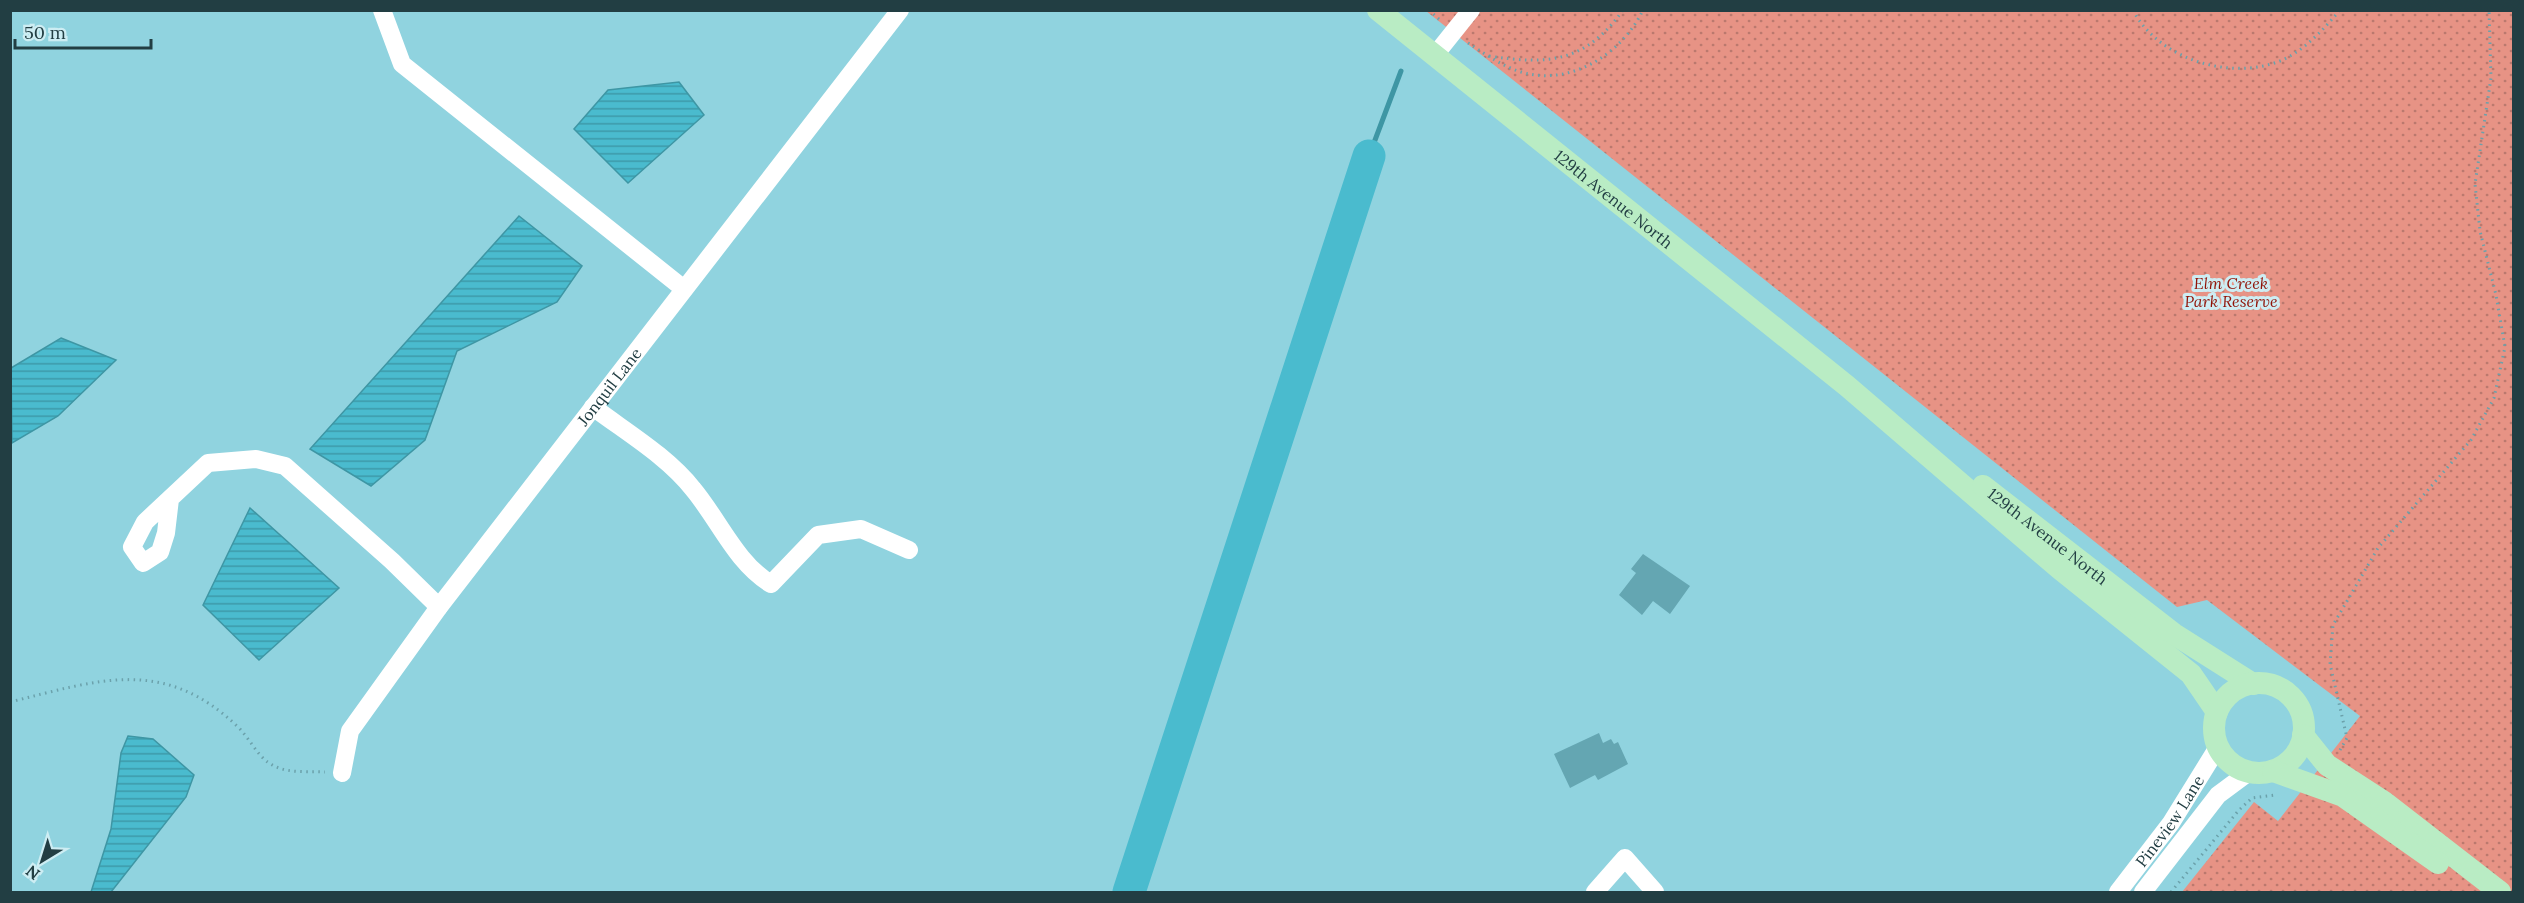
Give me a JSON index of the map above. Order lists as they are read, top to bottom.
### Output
{
  "streets": {
    "main road": ["129th Avenue North"],
    "street": ["Jonquil Lane", "Pineview Lane"]
  },
  "crossings": [
    ["129th Avenue North", "Pineview Lane"]
  ],
  "parks": ["Elm Creek Park Reserve"],
  "scale_bar": "50 m",
  "north": "bottom left"
}
